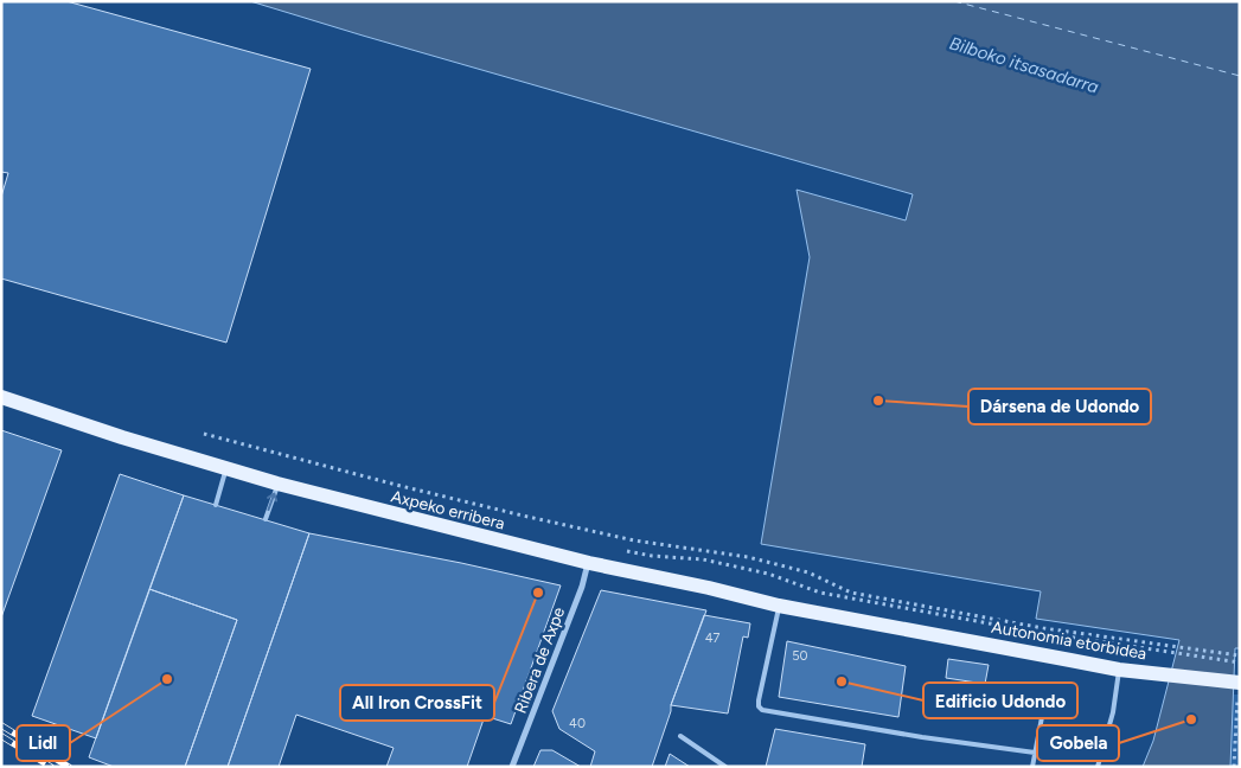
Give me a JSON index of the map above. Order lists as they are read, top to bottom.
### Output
{
  "streets": {
    "main road": ["Axpeko erribera", "Autonomia etorbidea"],
    "street": ["Ribera de Axpe"]
  },
  "crossings": [
    ["Axpeko erribera", "Autonomia etorbidea"],
    ["Axpeko erribera", "Ribera de Axpe"]
  ],
  "water": ["Bilboko itsasadarra"],
  "places": [
    "Dársena de Udondo",
    "All Iron CrossFit",
    "Lidl",
    "Edificio Udondo",
    "Gobela"
  ],
  "house_numbers": ["47", "50", "40"]
}
